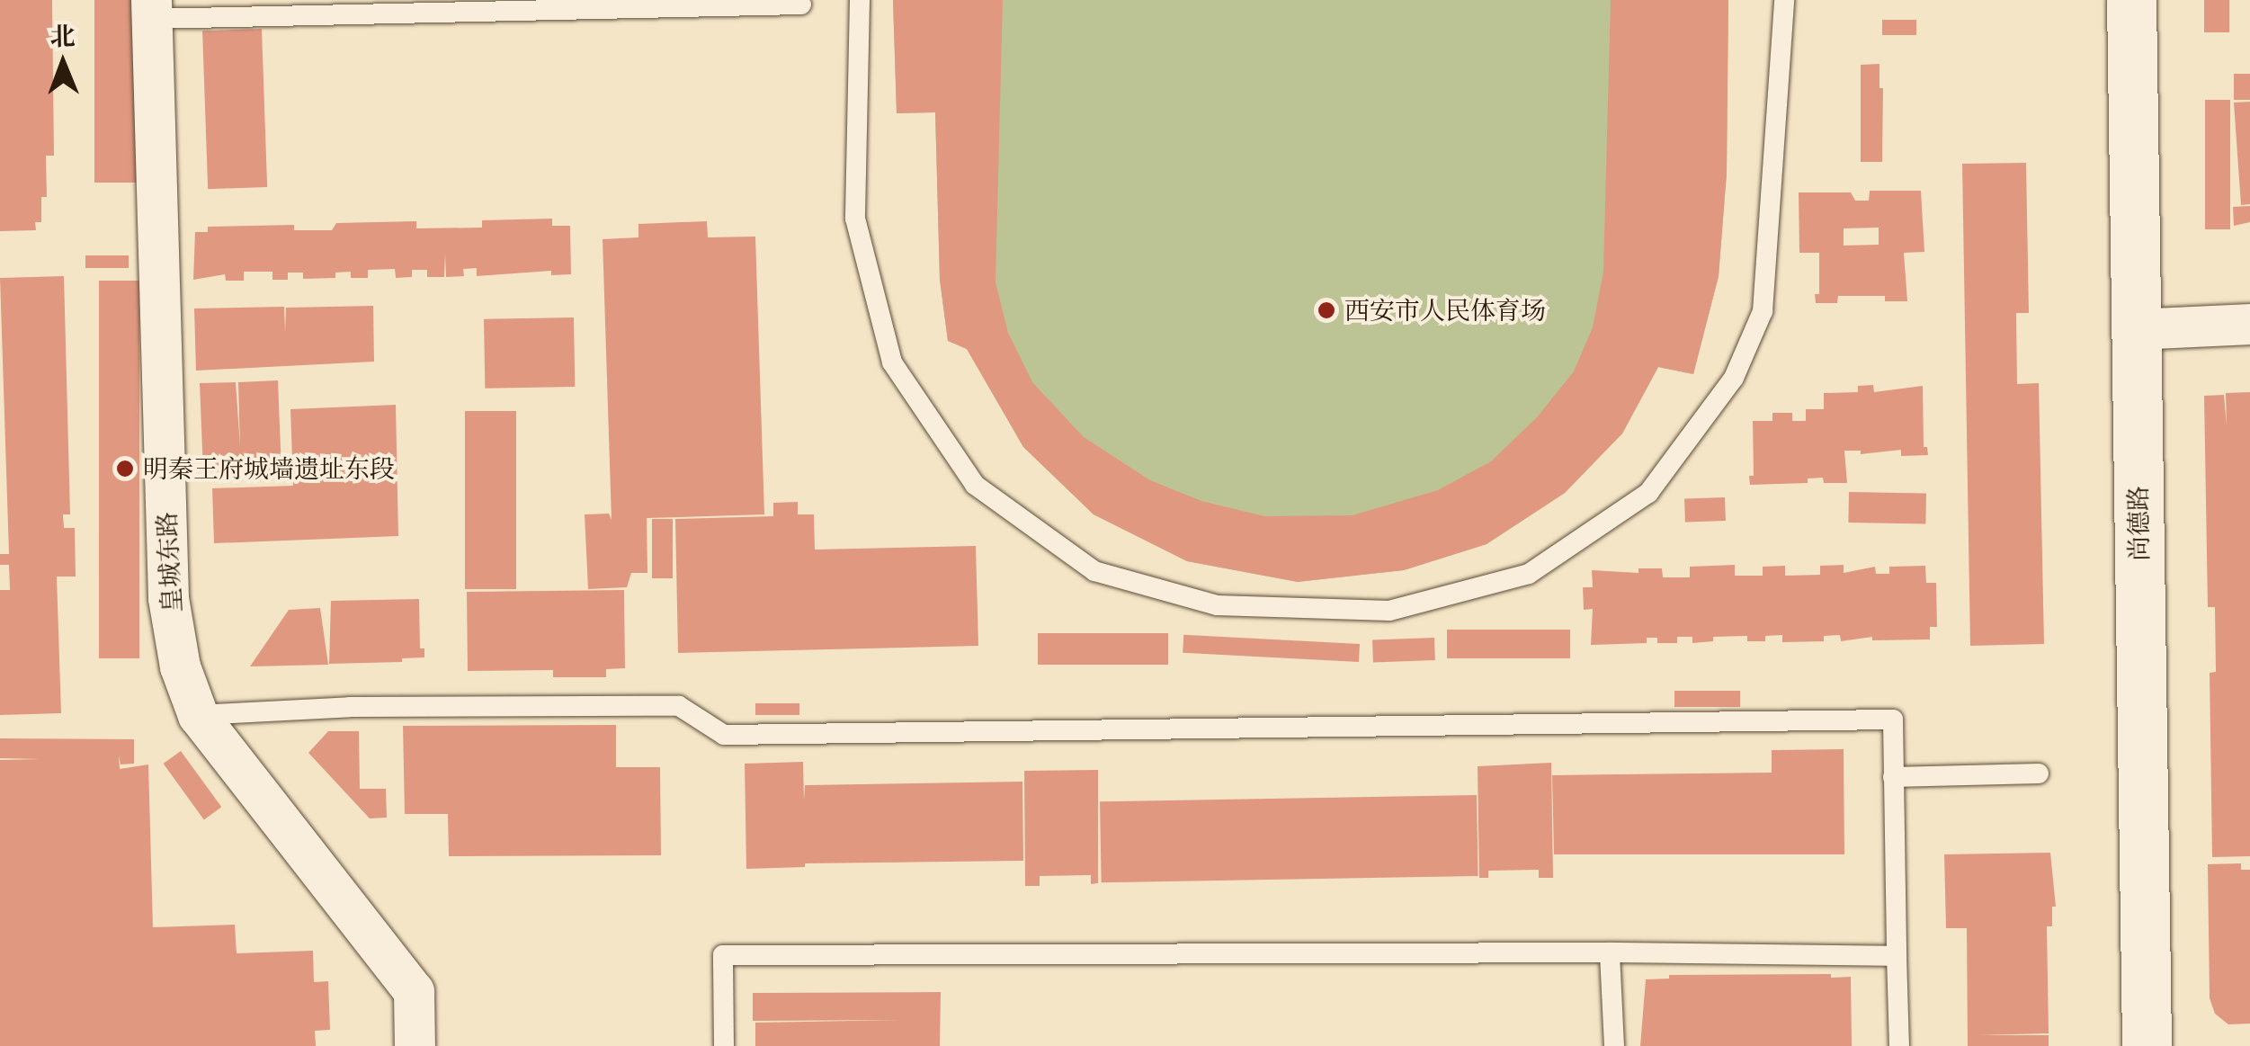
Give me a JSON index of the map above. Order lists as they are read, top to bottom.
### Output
{
  "streets": {
    "street": ["尚德路", "皇城东路"]
  },
  "places": ["西安市人民体育场", "明秦王府城墙遗址东段"],
  "north": "top"
}
